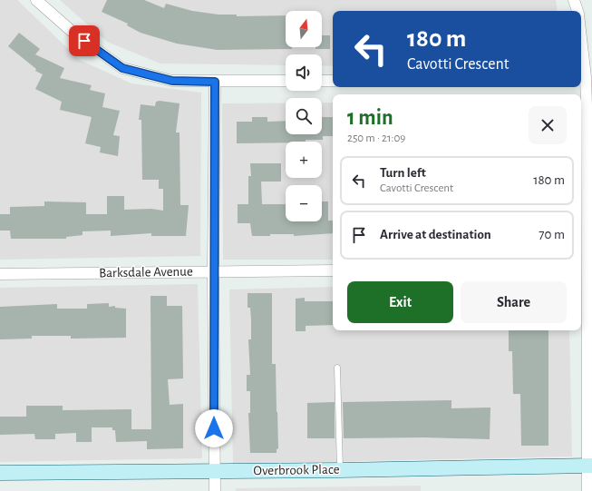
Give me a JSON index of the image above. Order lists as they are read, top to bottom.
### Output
{
  "streets": {
    "street": ["Barksdale Avenue", "Overbrook Place"]
  },
  "north": "top",
  "page": {
    "map_buttons": ["+", "−"],
    "turn": ["180 m", "Cavotti Crescent"],
    "heading": ["1 min", "250 m · 21:09"],
    "list": [
      {
        "name": "Turn left",
        "note": "Cavotti Crescent",
        "value": "180 m"
      },
      {
        "name": "Arrive at destination",
        "value": "70 m"
      }
    ],
    "buttons": ["Exit", "Share"]
  }
}
